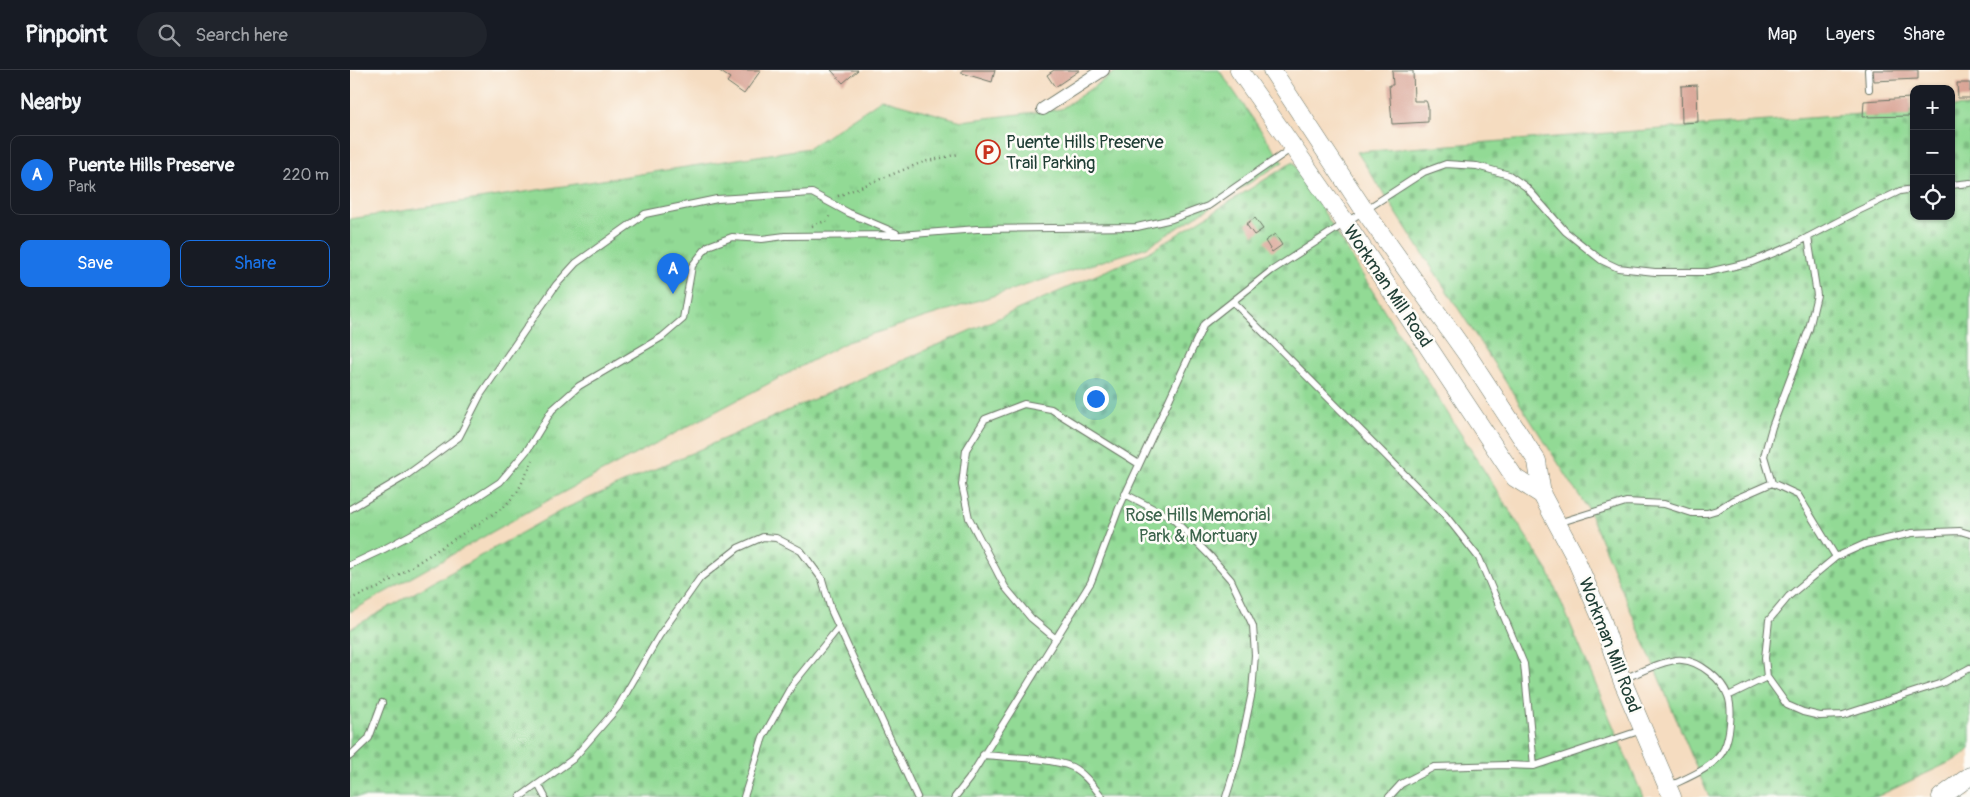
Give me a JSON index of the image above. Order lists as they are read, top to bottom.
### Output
{
  "streets": {
    "main road": ["Workman Mill Road"]
  },
  "parks": ["Rose Hills Memorial Park & Mortuary"],
  "places": {
    "parking": ["Puente Hills Preserve Trail Parking"]
  },
  "page": {
    "header": "Pinpoint",
    "search": "Search here",
    "nav": ["Map", "Layers", "Share"],
    "heading": "Nearby",
    "map_buttons": ["+", "−"],
    "list": [
      {
        "mark": "A",
        "name": "Puente Hills Preserve",
        "note": "Park",
        "value": "220 m"
      }
    ],
    "buttons": ["Save", "Share"],
    "pins": "A"
  }
}
